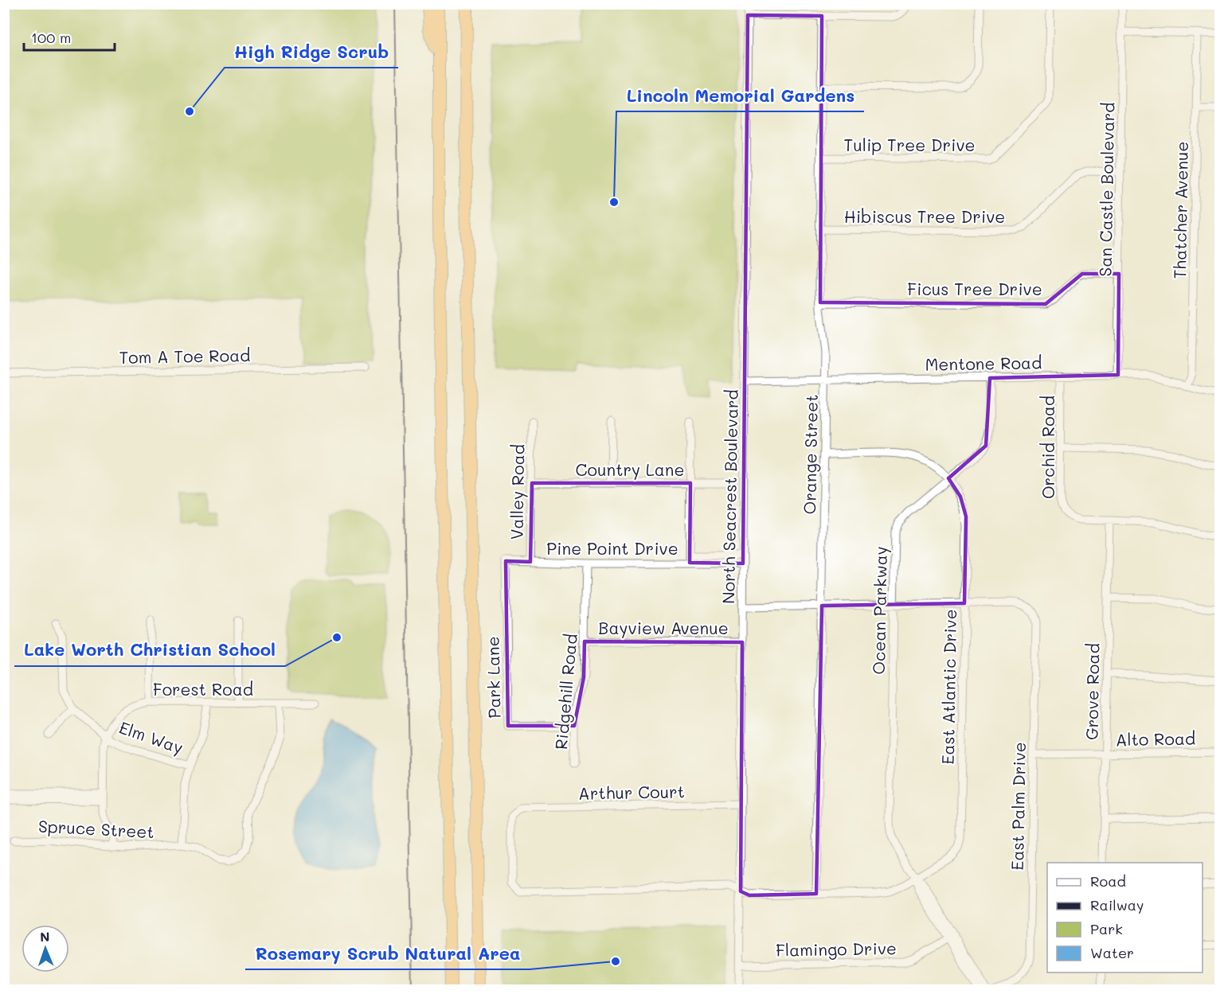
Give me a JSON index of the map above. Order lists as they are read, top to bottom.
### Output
{
  "streets": {
    "street": [
      "Tulip Tree Drive",
      "San Castle Boulevard",
      "Thatcher Avenue",
      "Hibiscus Tree Drive",
      "Ficus Tree Drive",
      "Tom A Toe Road",
      "Mentone Road",
      "Orchid Road",
      "Orange Street",
      "Country Lane",
      "Valley Road",
      "North Seacrest Boulevard",
      "Pine Point Drive",
      "Ocean Parkway",
      "Bayview Avenue",
      "Park Lane",
      "East Atlantic Drive",
      "Forest Road",
      "Ridgehill Road",
      "Grove Road",
      "Elm Way",
      "Alto Road",
      "Arthur Court",
      "East Palm Drive",
      "Spruce Street",
      "Flamingo Drive"
    ]
  },
  "crossings": [
    ["Tulip Tree Drive", "Orange Street"],
    ["San Castle Boulevard", "Hibiscus Tree Drive"],
    ["San Castle Boulevard", "Ficus Tree Drive"],
    ["San Castle Boulevard", "Mentone Road"],
    ["Thatcher Avenue", "Mentone Road"],
    ["Hibiscus Tree Drive", "Orange Street"],
    ["Ficus Tree Drive", "Orange Street"],
    ["Mentone Road", "Orchid Road"],
    ["Mentone Road", "Orange Street"],
    ["Mentone Road", "North Seacrest Boulevard"],
    ["Mentone Road", "Ocean Parkway"],
    ["Orchid Road", "Grove Road"],
    ["Orange Street", "East Atlantic Drive"],
    ["Country Lane", "Valley Road"],
    ["Valley Road", "Pine Point Drive"],
    ["North Seacrest Boulevard", "Pine Point Drive"],
    ["North Seacrest Boulevard", "Bayview Avenue"],
    ["North Seacrest Boulevard", "East Atlantic Drive"],
    ["North Seacrest Boulevard", "Arthur Court"],
    ["North Seacrest Boulevard", "Flamingo Drive"],
    ["Pine Point Drive", "Park Lane"],
    ["Pine Point Drive", "Ridgehill Road"],
    ["Ocean Parkway", "East Atlantic Drive"],
    ["Ocean Parkway", "Flamingo Drive"],
    ["Bayview Avenue", "Ridgehill Road"],
    ["Park Lane", "Ridgehill Road"],
    ["East Atlantic Drive", "Arthur Court"],
    ["East Atlantic Drive", "East Palm Drive"],
    ["Forest Road", "Elm Way"],
    ["Forest Road", "Spruce Street"],
    ["Grove Road", "Alto Road"],
    ["Alto Road", "East Palm Drive"]
  ],
  "places": [
    "High Ridge Scrub",
    "Lincoln Memorial Gardens",
    "Lake Worth Christian School",
    "Rosemary Scrub Natural Area"
  ],
  "legend": [
    "Road",
    "Railway",
    "Park",
    "Water"
  ],
  "scale_bar": "100 m",
  "north": "top"
}
